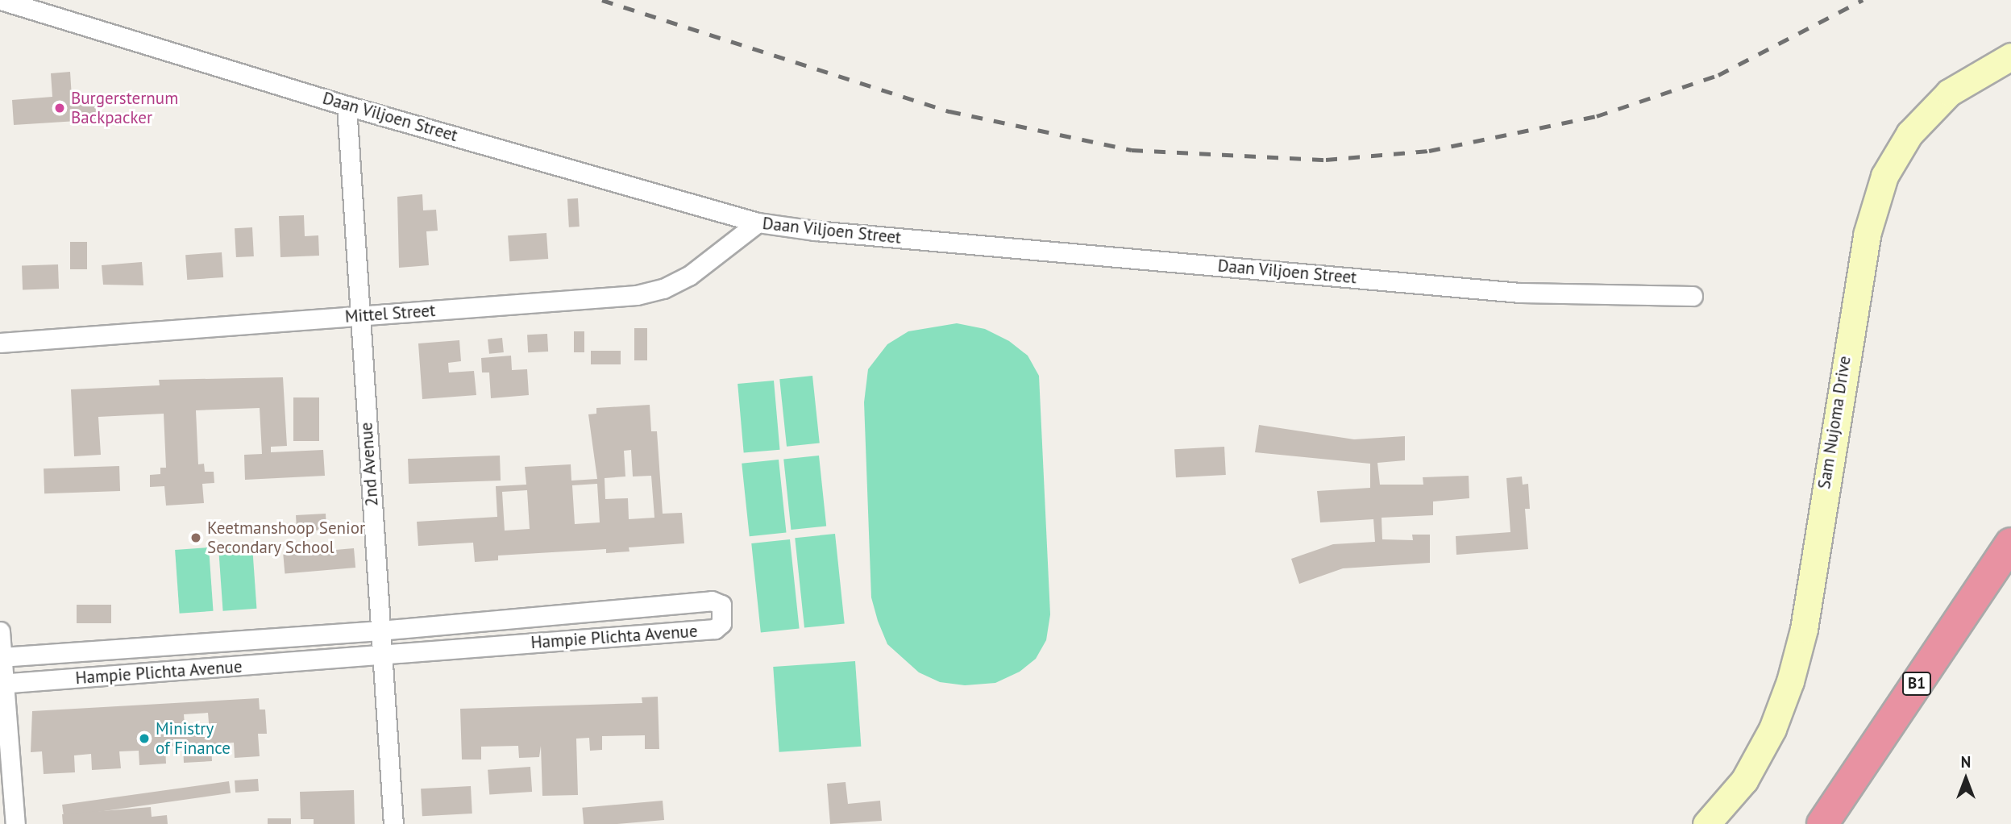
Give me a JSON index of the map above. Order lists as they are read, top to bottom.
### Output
{
  "streets": {
    "highway": ["B1"],
    "main road": ["Sam Nujoma Drive"],
    "street": [
      "Daan Viljoen Street",
      "Mittel Street",
      "2nd Avenue",
      "Hampie Plichta Avenue"
    ]
  },
  "crossings": [
    ["Daan Viljoen Street", "Mittel Street"],
    ["Daan Viljoen Street", "2nd Avenue"],
    ["Mittel Street", "2nd Avenue"],
    ["2nd Avenue", "Hampie Plichta Avenue"]
  ],
  "places": ["Burgersternum Backpacker", "Keetmanshoop Senior Secondary School", "Ministry of Finance"],
  "north": "top"
}
